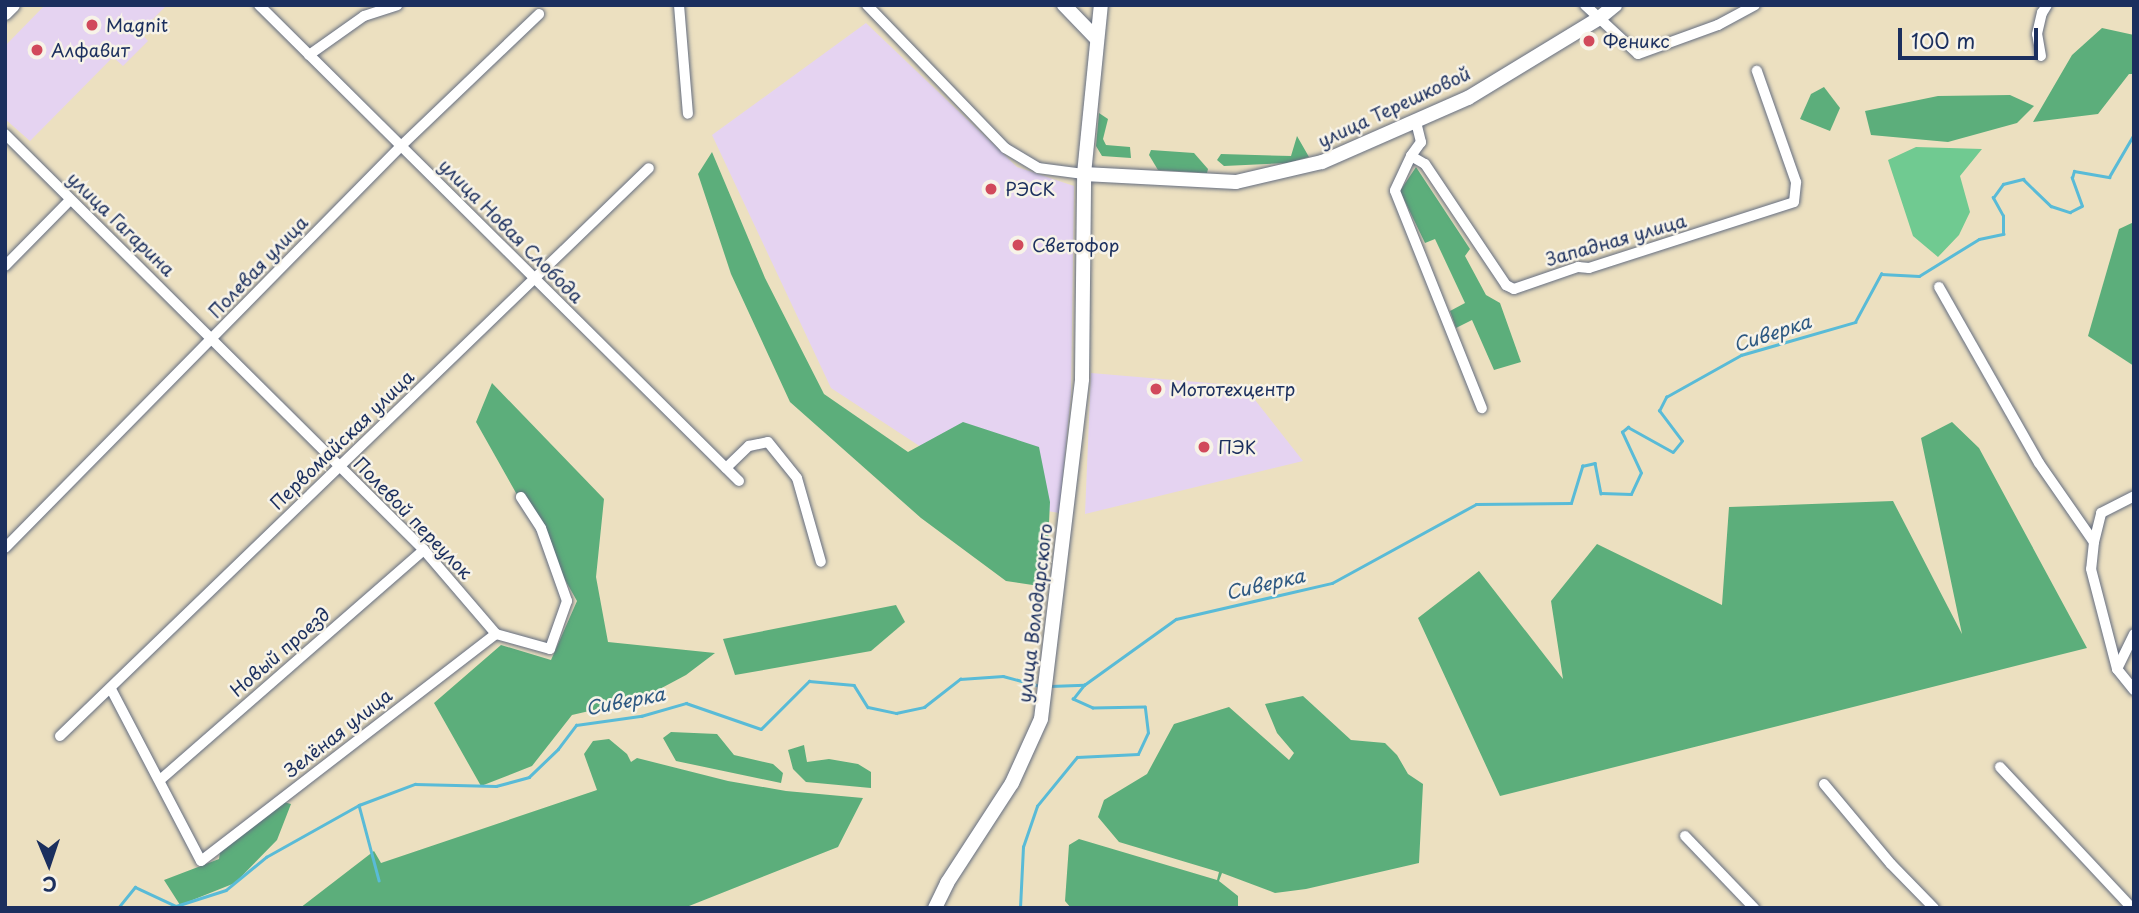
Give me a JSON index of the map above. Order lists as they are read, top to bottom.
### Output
{
  "streets": {
    "main road": ["улица Терешковой", "улица Володарского"],
    "street": [
      "улица Гагарина",
      "улица Новая Слобода",
      "Западная улица",
      "Полевая улица",
      "Первомайская улица",
      "Полевой переулок",
      "Новый проезд",
      "Зелёная улица"
    ]
  },
  "crossings": [
    ["улица Терешковой", "улица Володарского"],
    ["улица Гагарина", "Полевая улица"],
    ["улица Гагарина", "Полевой переулок"],
    ["улица Новая Слобода", "Полевая улица"],
    ["улица Новая Слобода", "Первомайская улица"],
    ["Полевая улица", "Полевой переулок"],
    ["Первомайская улица", "Полевой переулок"],
    ["Полевой переулок", "Новый проезд"],
    ["Полевой переулок", "Зелёная улица"],
    ["Новый проезд", "Зелёная улица"]
  ],
  "water": ["Сиверка"],
  "places": [
    "Magnit",
    "Феникс",
    "Алфавит",
    "РЭСК",
    "Светофор",
    "Мототехцентр",
    "ПЭК"
  ],
  "scale_bar": "100 m",
  "north": "bottom"
}
